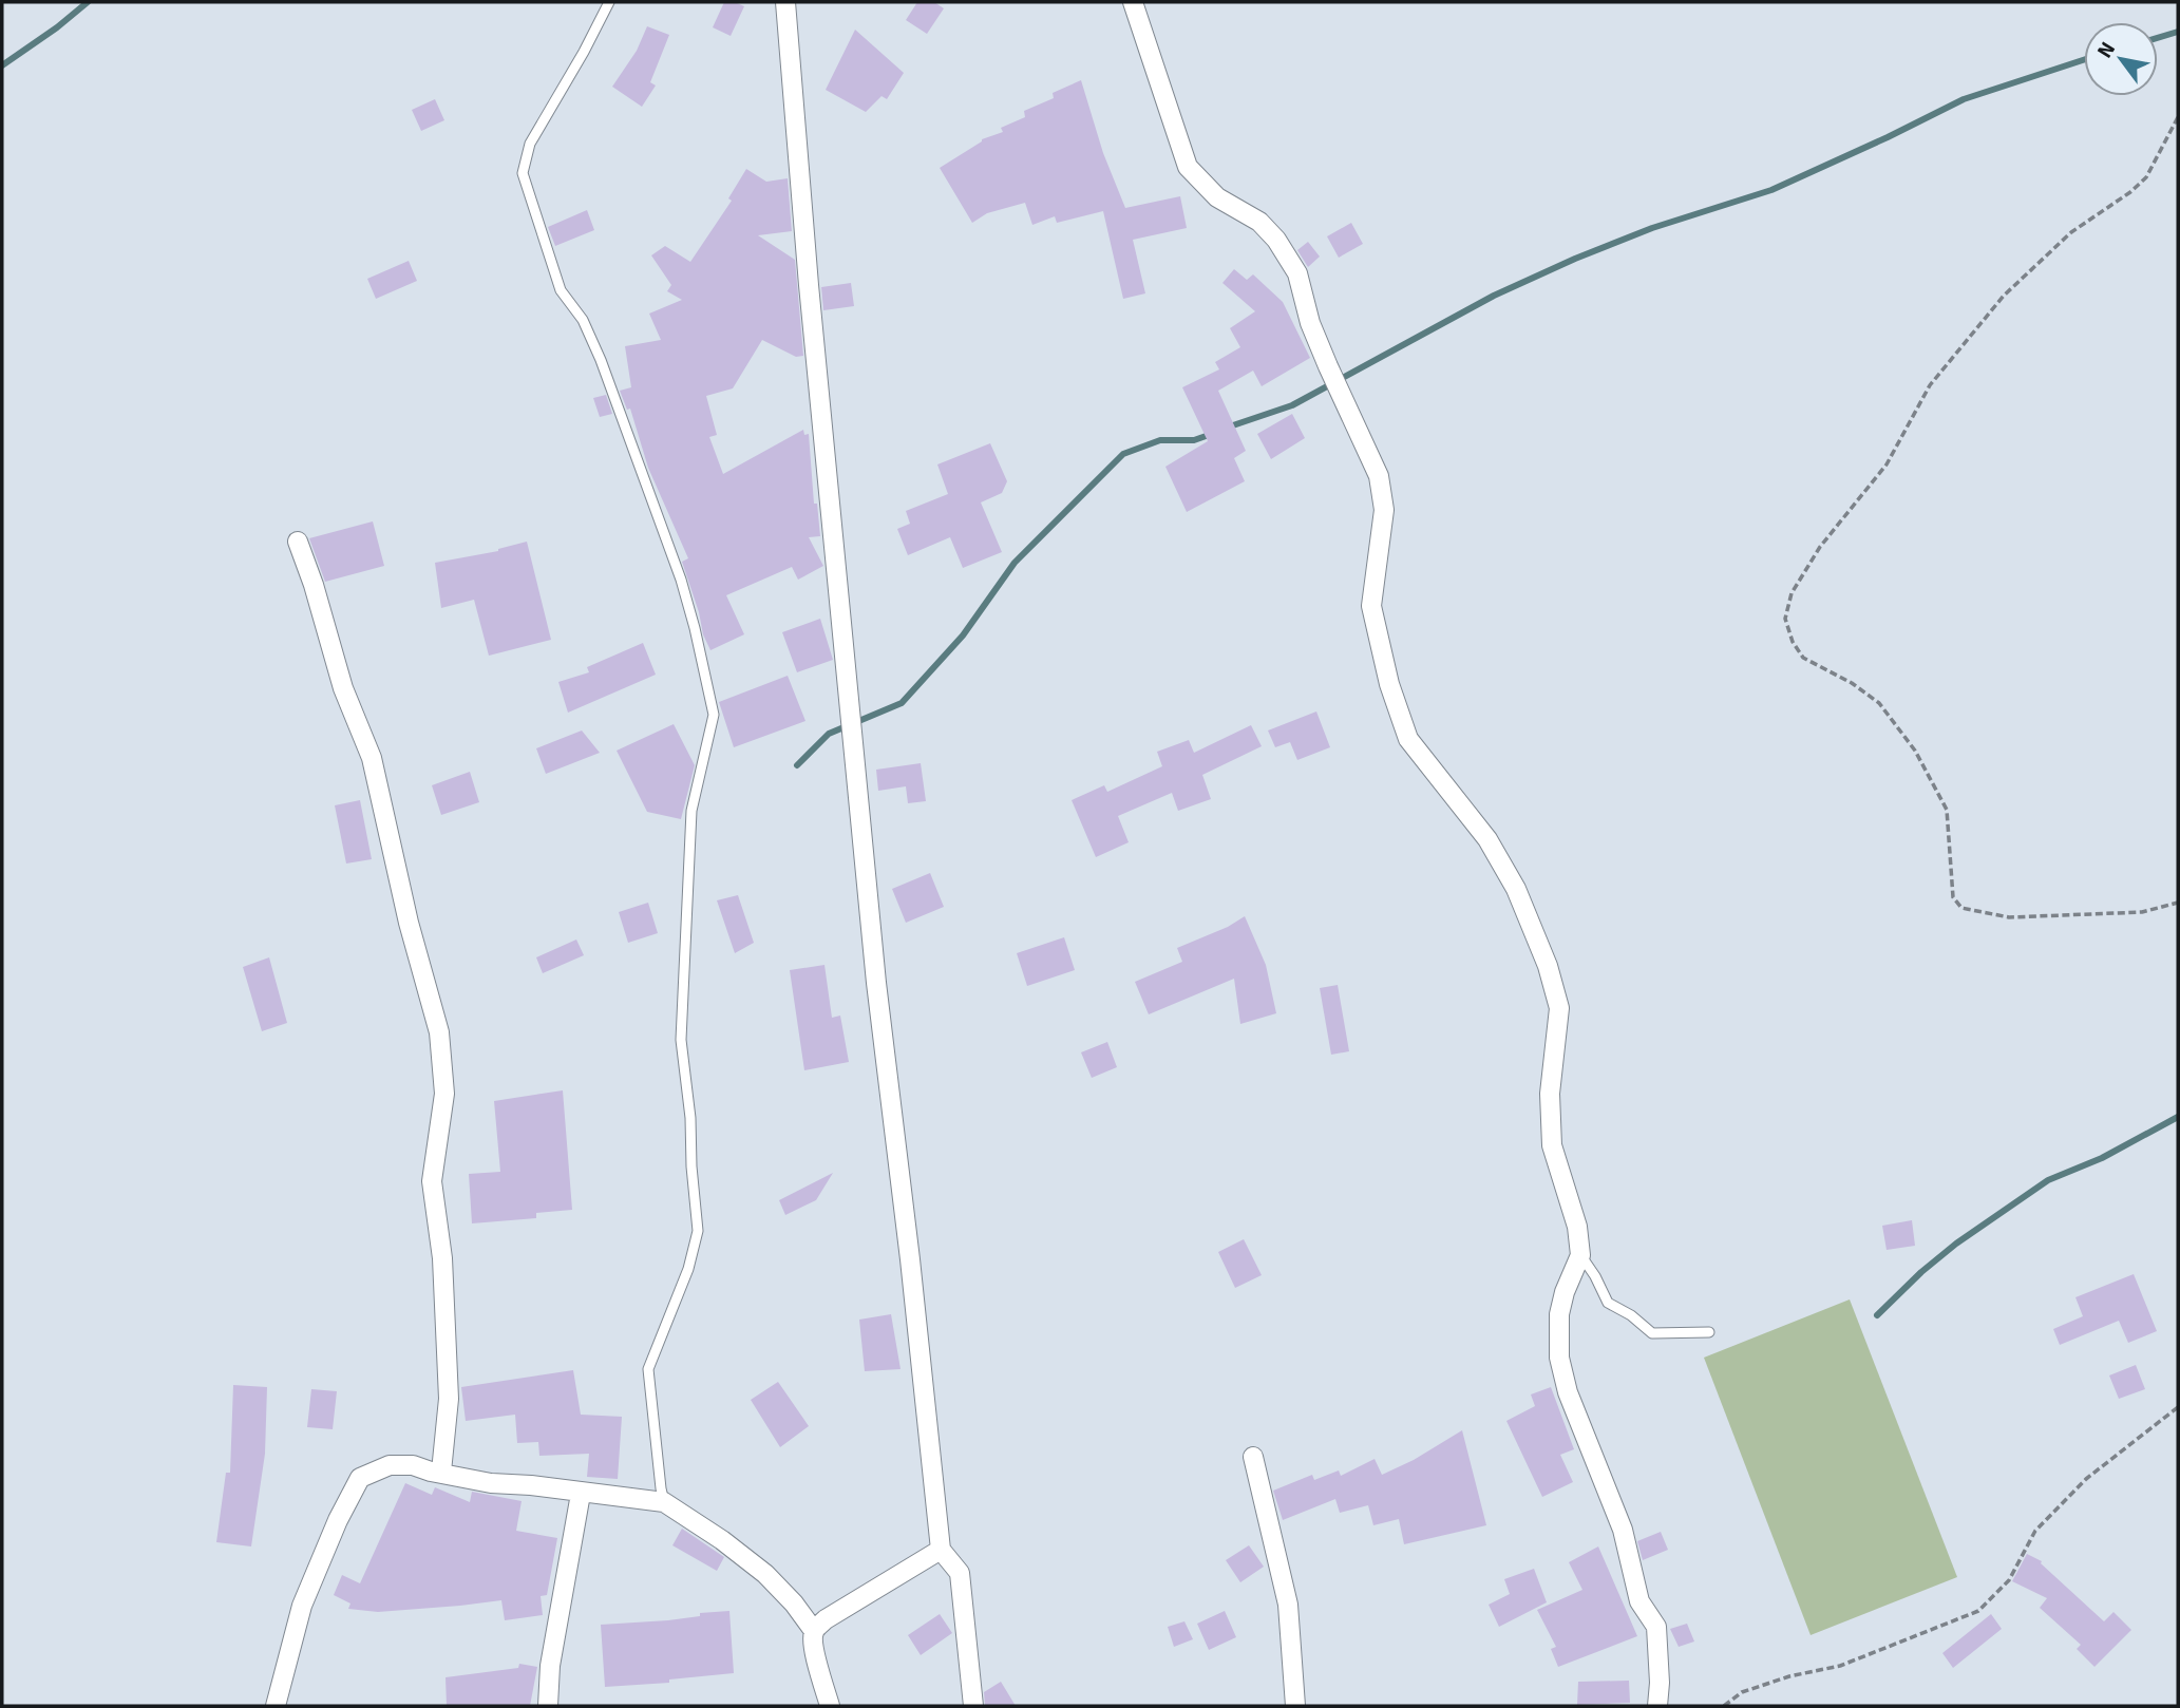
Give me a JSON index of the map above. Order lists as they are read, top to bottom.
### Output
{
  "north": "top left"
}
